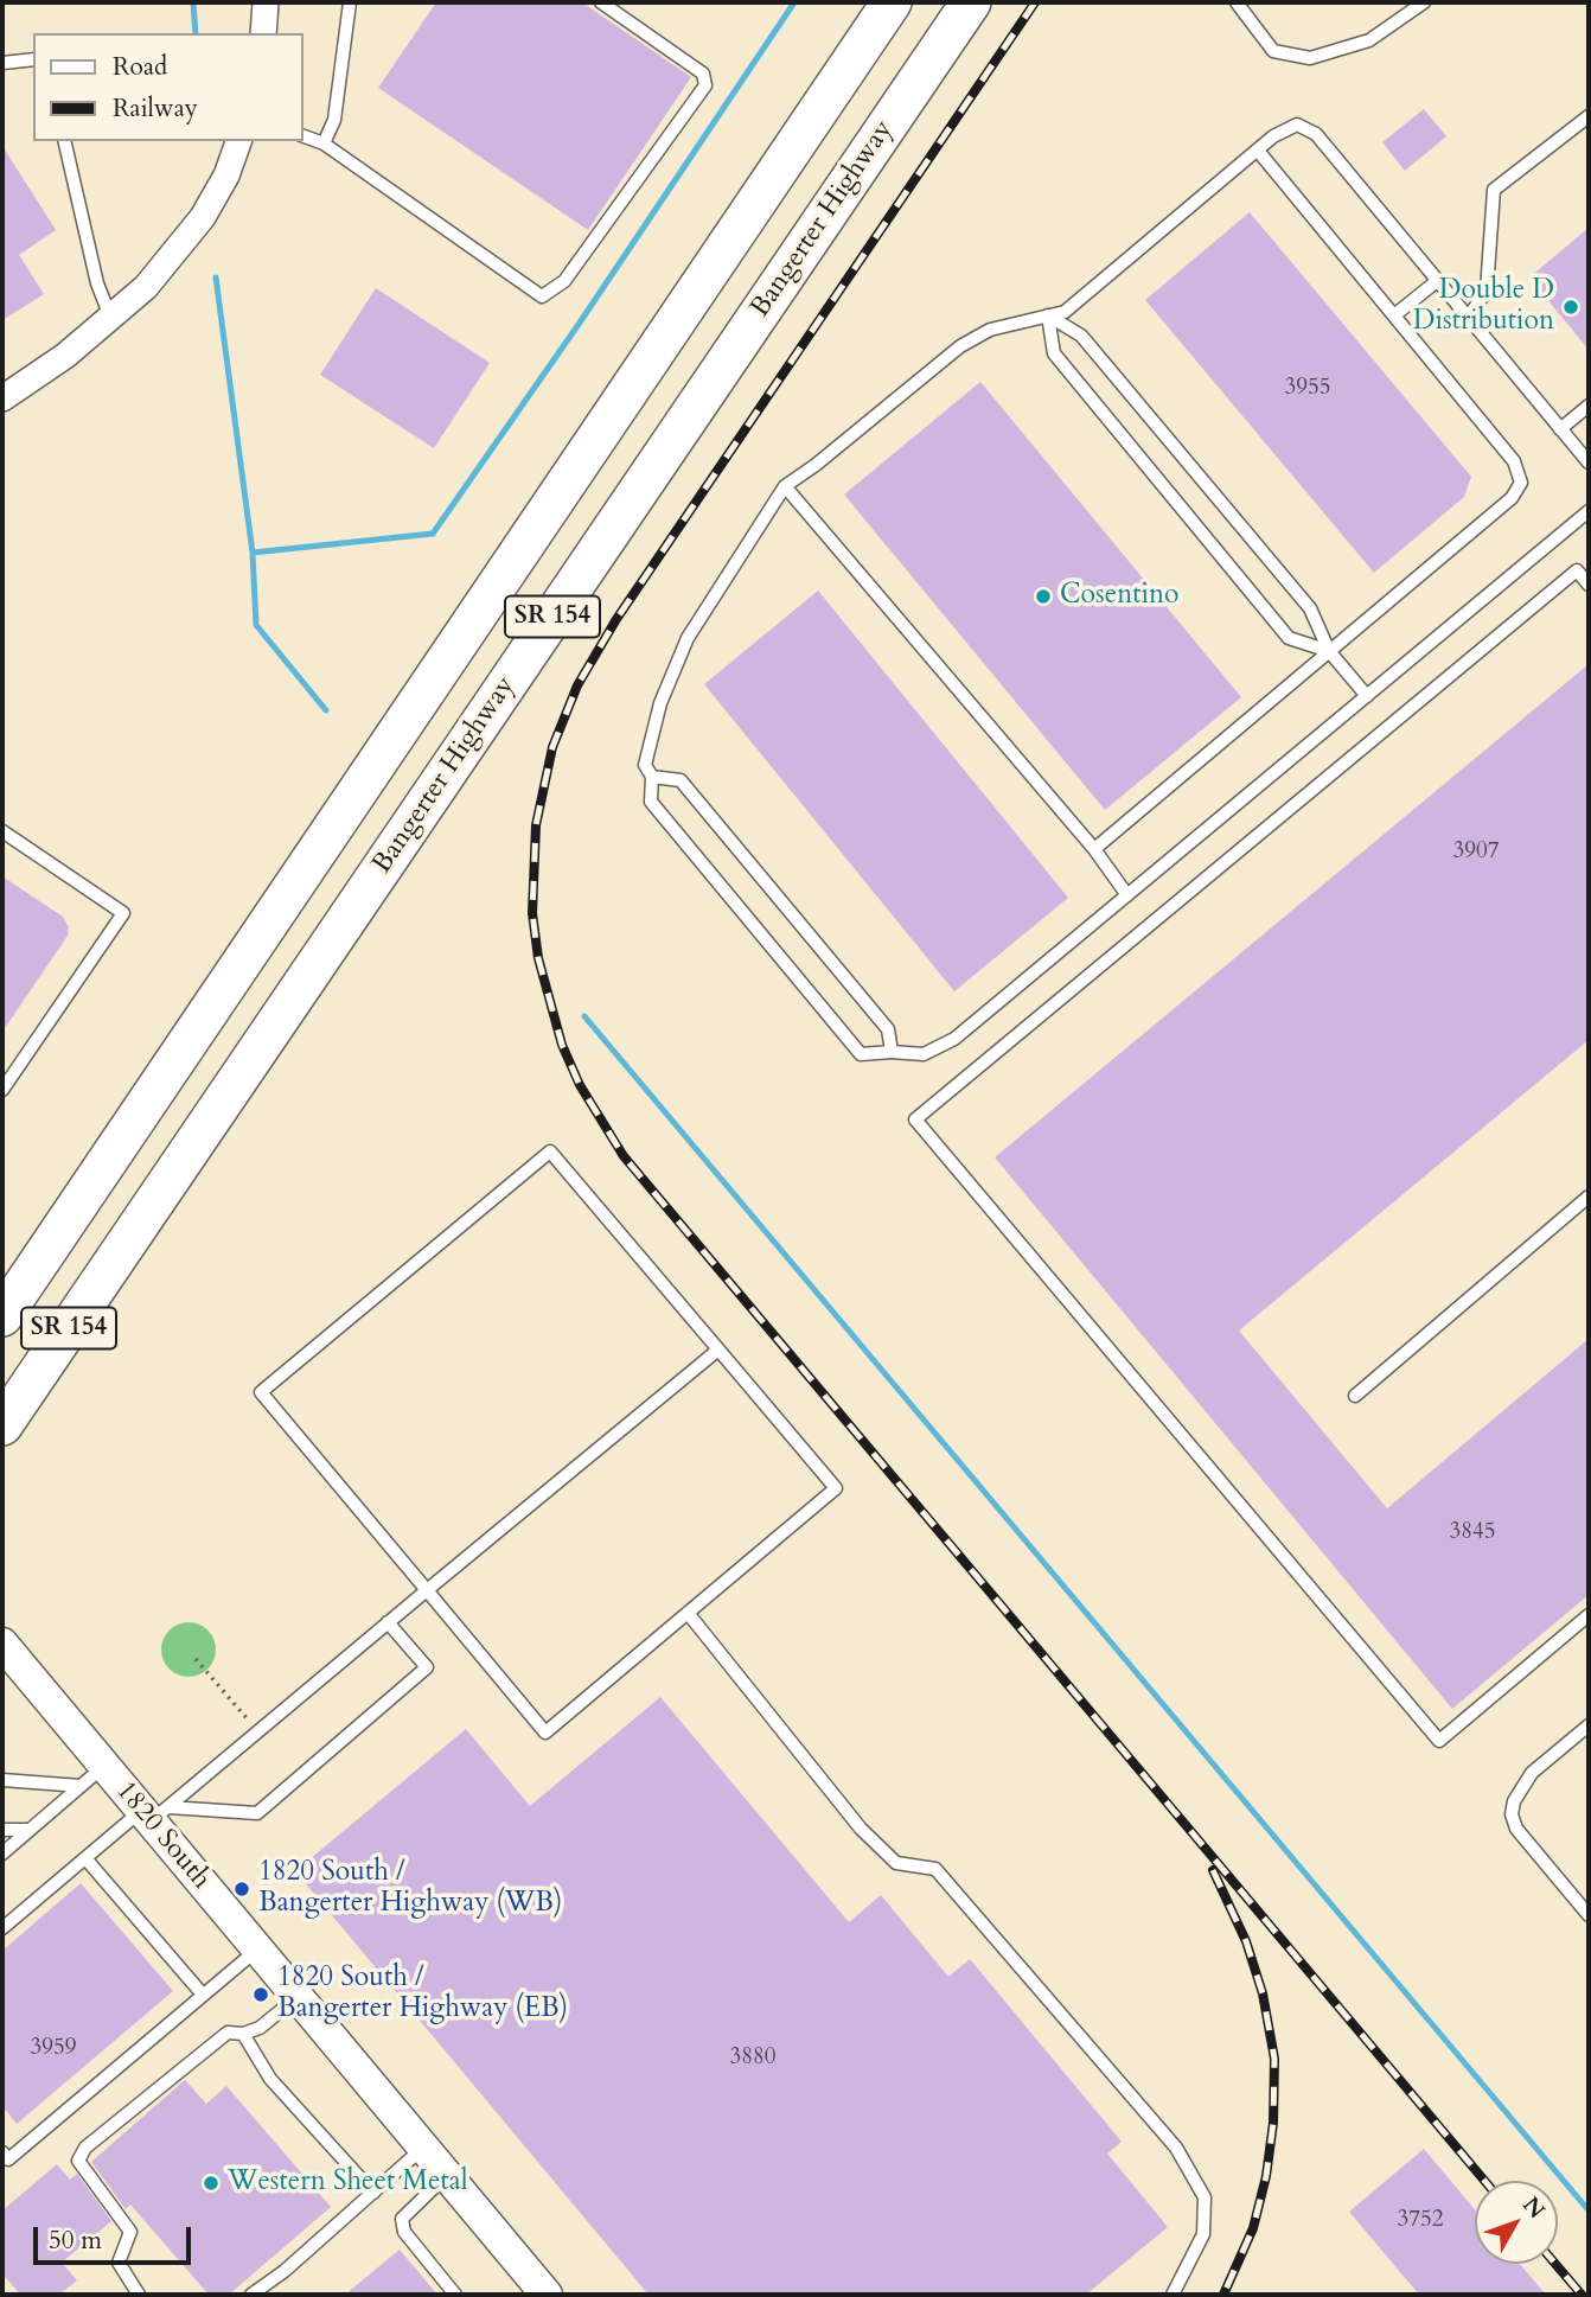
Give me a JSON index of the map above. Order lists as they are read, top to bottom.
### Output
{
  "streets": {
    "highway": ["Bangerter Highway", "SR 154"],
    "street": ["1820 South"]
  },
  "places": [
    "Double D Distribution",
    "Cosentino",
    "1820 South / Bangerter Highway (WB)",
    "1820 South / Bangerter Highway (EB)",
    "Western Sheet Metal"
  ],
  "house_numbers": [
    "3955",
    "3907",
    "3845",
    "3959",
    "3880",
    "3752"
  ],
  "legend": ["Road", "Railway"],
  "scale_bar": "50 m",
  "north": "top right"
}
